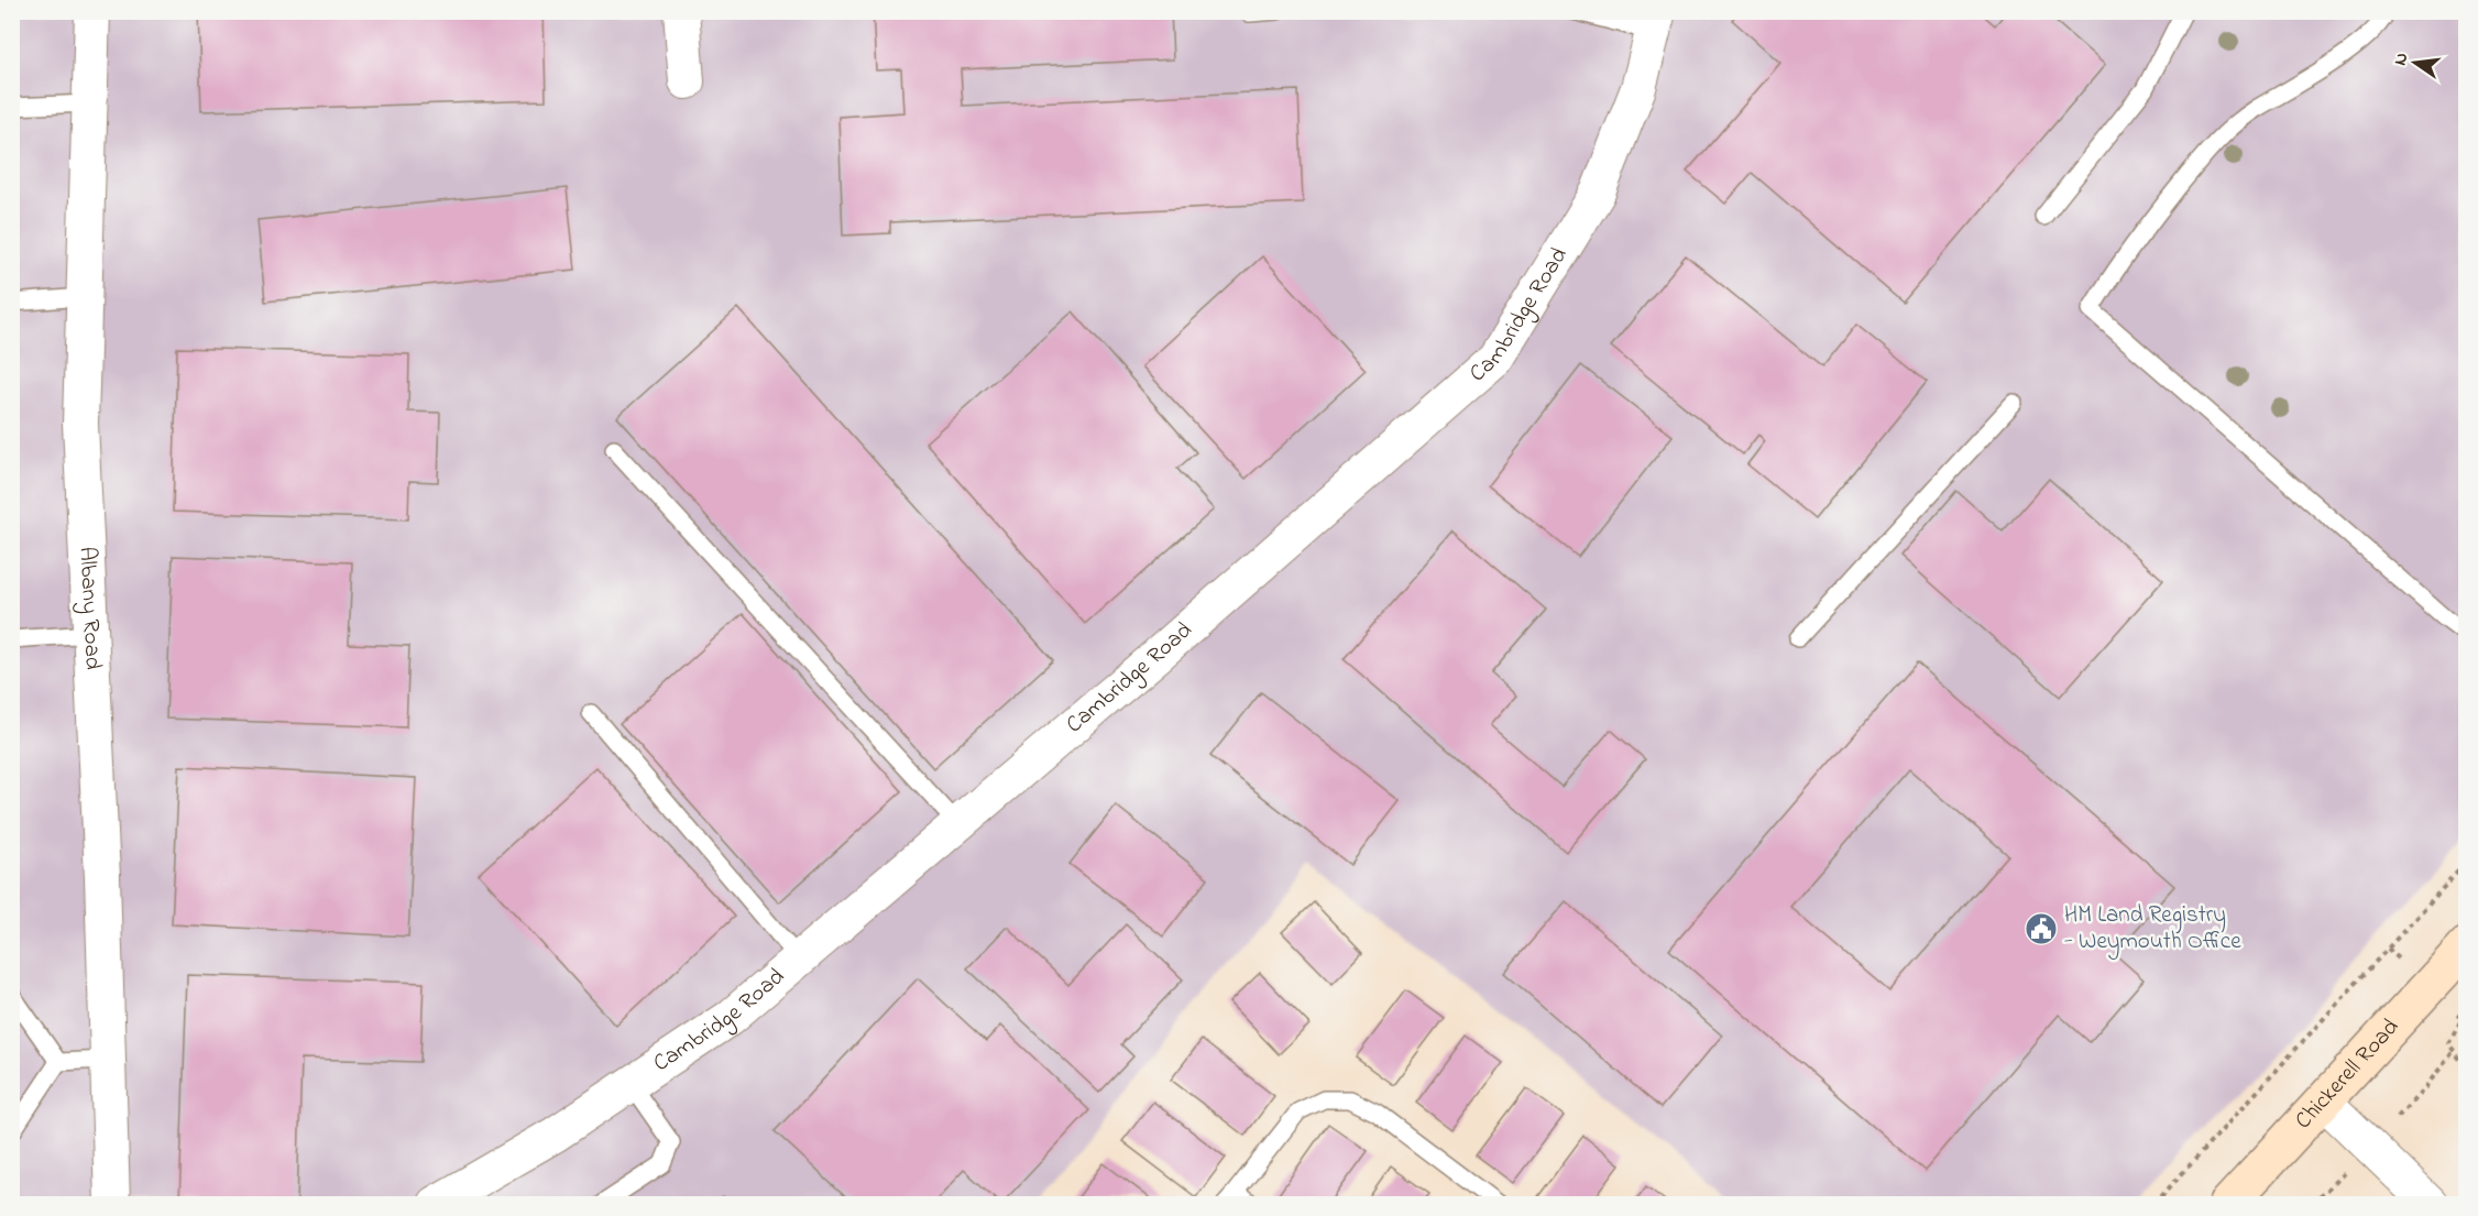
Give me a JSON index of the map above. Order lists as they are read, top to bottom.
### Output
{
  "streets": {
    "main road": ["Chickerell Road"],
    "street": ["Cambridge Road", "Albany Road"]
  },
  "places": {
    "public building": ["HM Land Registry - Weymouth Office"]
  },
  "north": "left"
}
